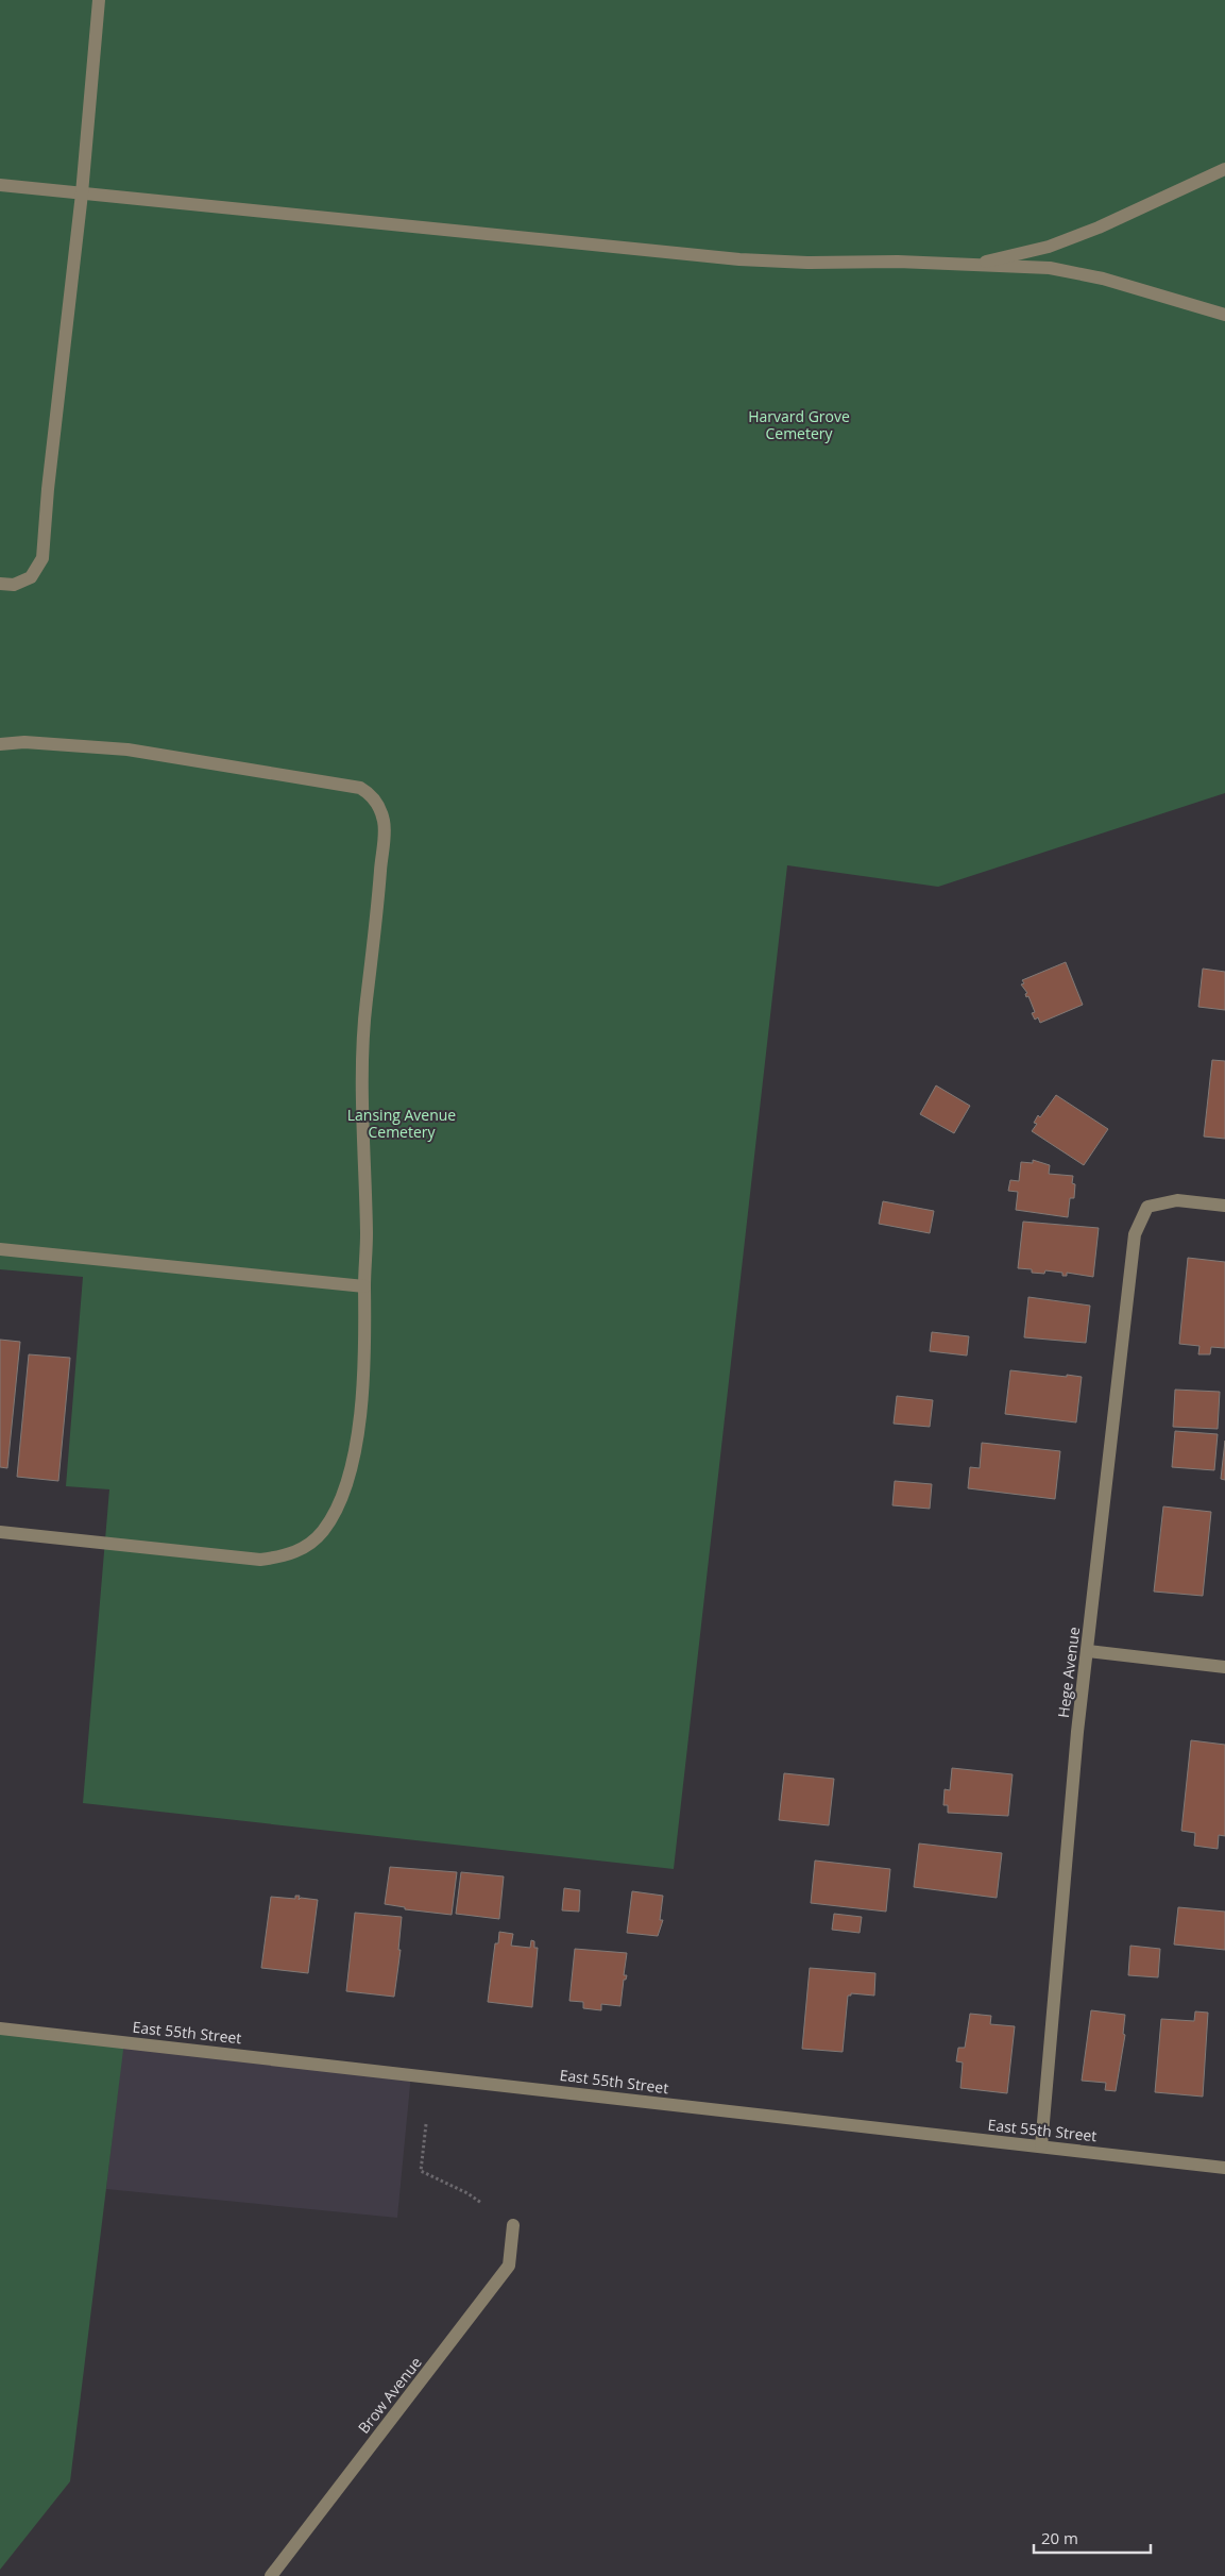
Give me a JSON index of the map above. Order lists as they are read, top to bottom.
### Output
{
  "streets": {
    "street": ["Hege Avenue", "East 55th Street", "Brow Avenue"]
  },
  "crossings": [
    ["Hege Avenue", "East 55th Street"]
  ],
  "parks": ["Harvard Grove Cemetery", "Lansing Avenue Cemetery"],
  "scale_bar": "20 m"
}
